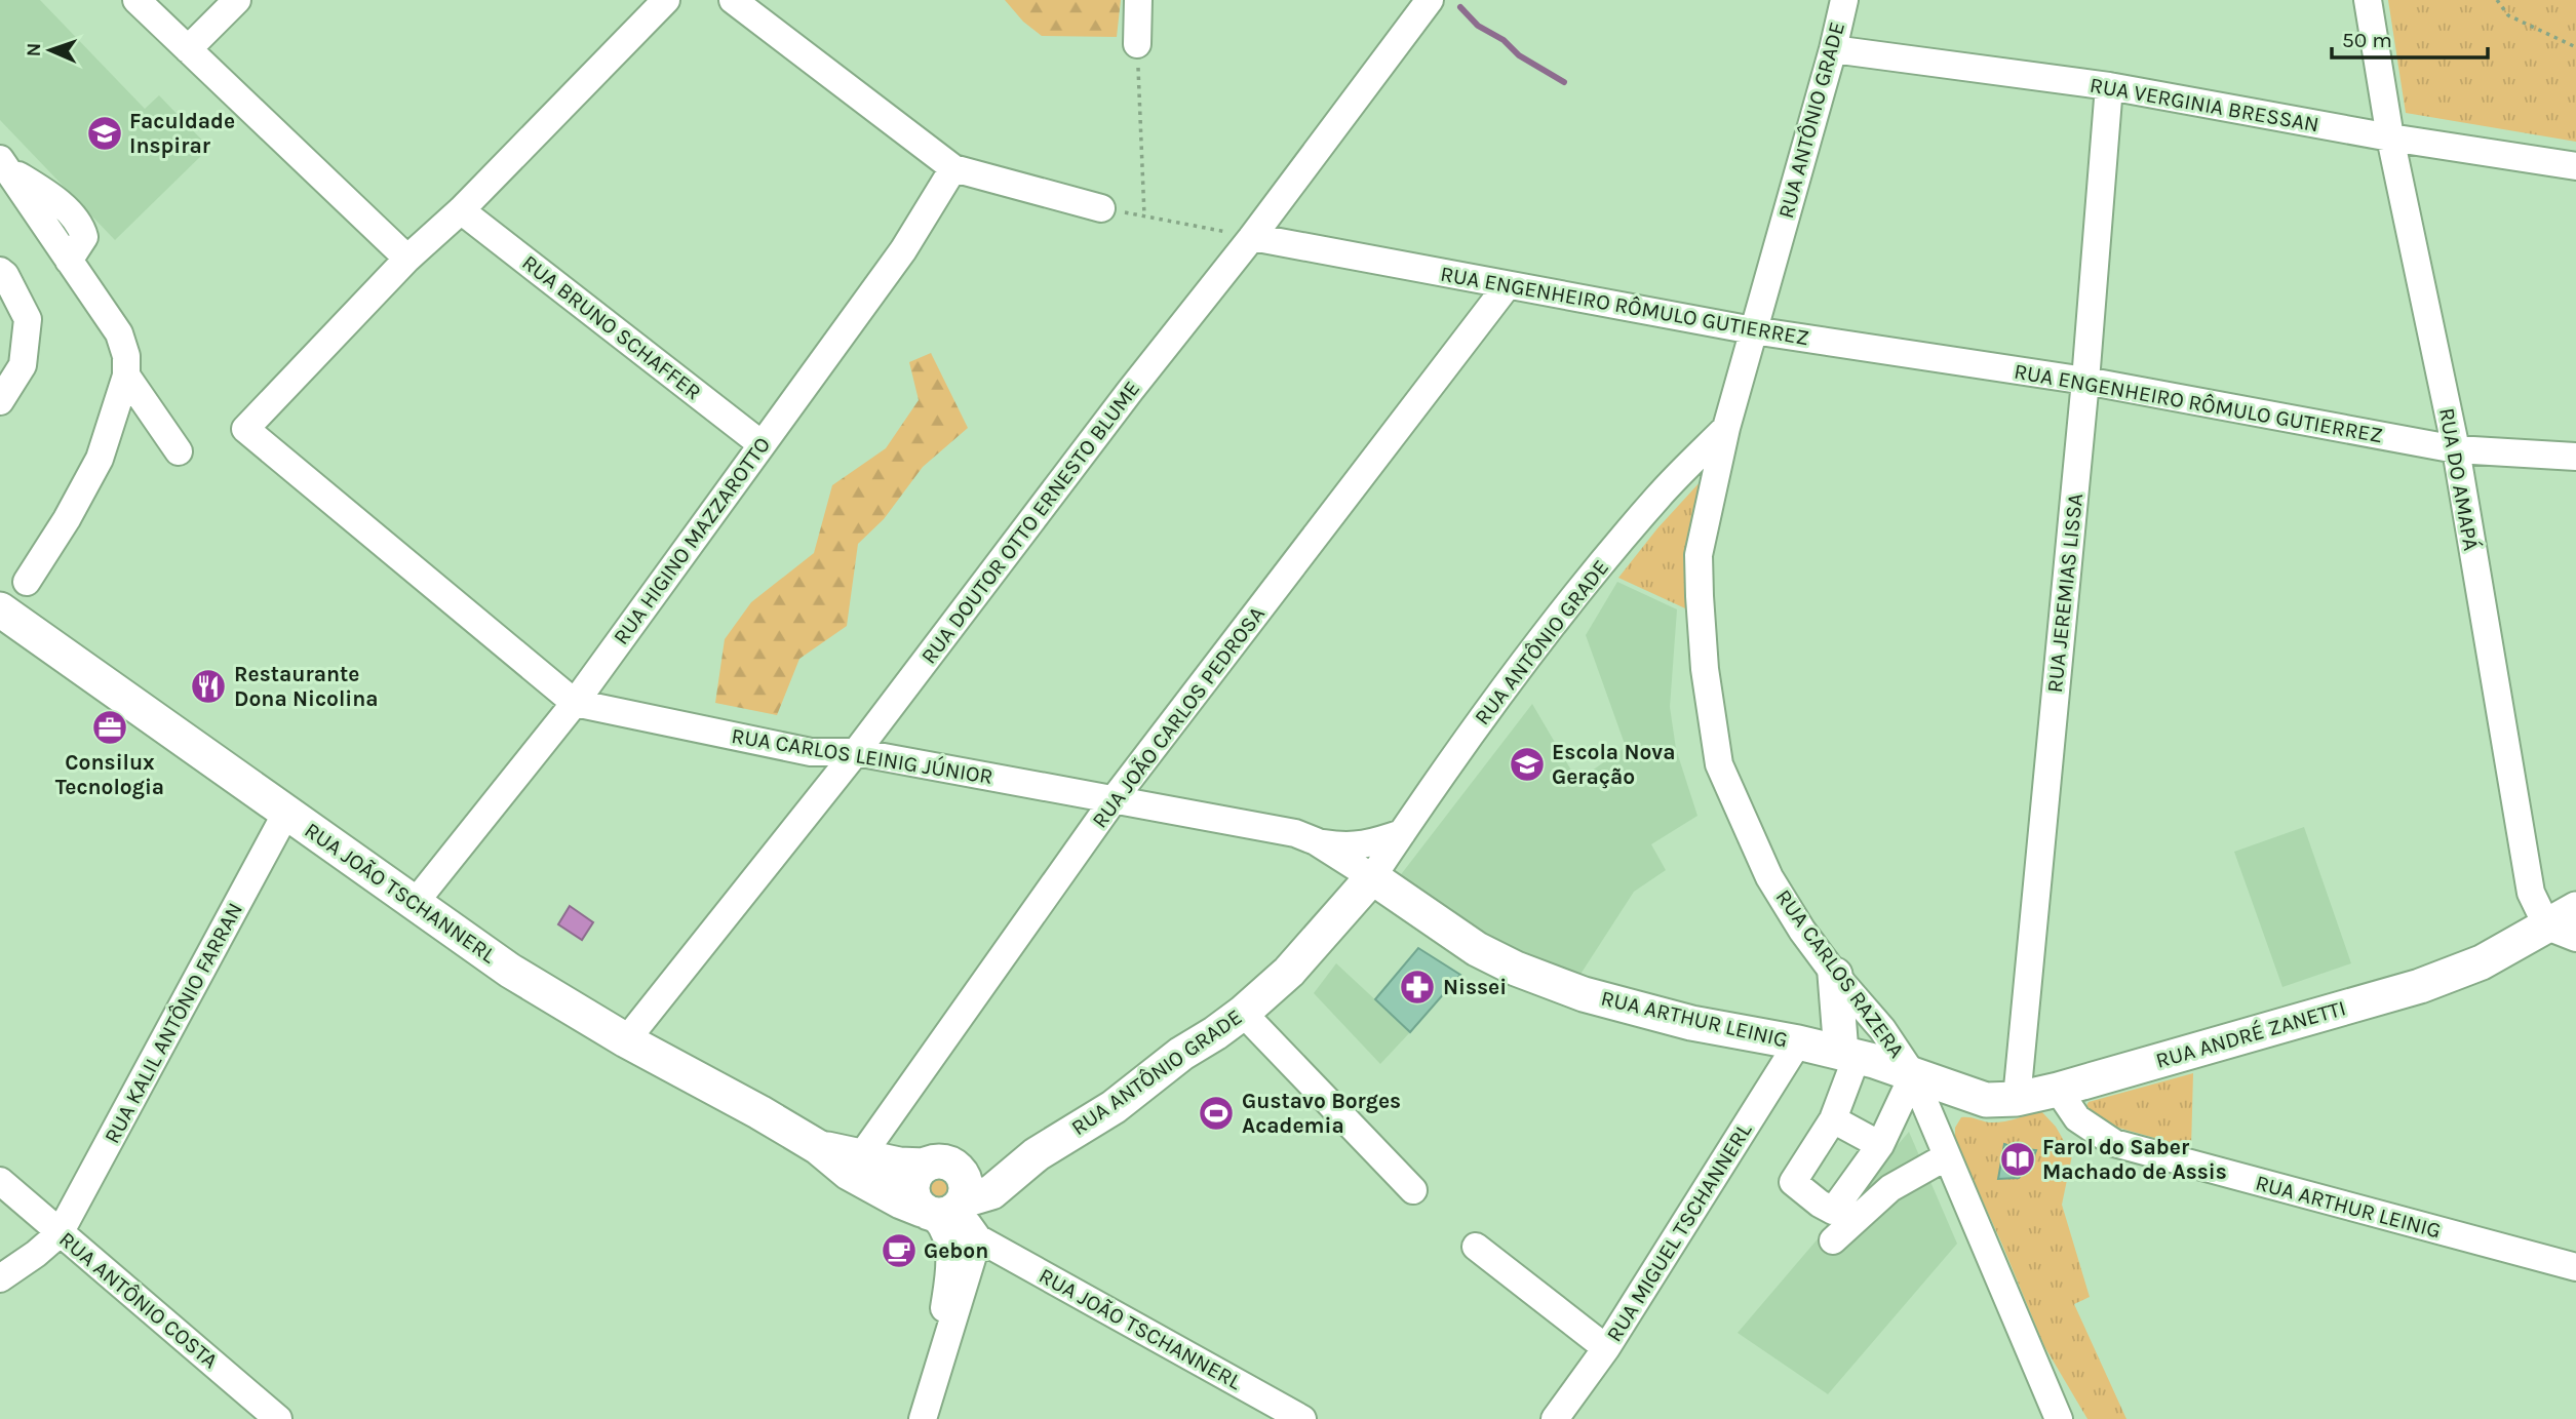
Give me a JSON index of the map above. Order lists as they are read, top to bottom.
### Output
{
  "streets": {
    "main road": [
      "RUA ANTÔNIO GRADE",
      "RUA JOÃO TSCHANNERL",
      "RUA ARTHUR LEINIG",
      "RUA ANDRÉ ZANETTI"
    ],
    "street": [
      "RUA VERGINIA BRESSAN",
      "RUA ENGENHEIRO RÔMULO GUTIERREZ",
      "RUA BRUNO SCHAFFER",
      "RUA DO AMAPÁ",
      "RUA DOUTOR OTTO ERNESTO BLUME",
      "RUA HIGINO MAZZAROTTO",
      "RUA JEREMIAS LISSA",
      "RUA JOÃO CARLOS PEDROSA",
      "RUA CARLOS LEINIG JÚNIOR",
      "RUA CARLOS RAZERA",
      "RUA KALIL ANTÔNIO FARRAN",
      "RUA MIGUEL TSCHANNERL",
      "RUA ANTÔNIO COSTA"
    ]
  },
  "crossings": [
    ["RUA VERGINIA BRESSAN", "RUA ANTÔNIO GRADE"],
    ["RUA VERGINIA BRESSAN", "RUA DO AMAPÁ"],
    ["RUA VERGINIA BRESSAN", "RUA JEREMIAS LISSA"],
    ["RUA ANTÔNIO GRADE", "RUA ENGENHEIRO RÔMULO GUTIERREZ"],
    ["RUA ANTÔNIO GRADE", "RUA CARLOS LEINIG JÚNIOR"],
    ["RUA ANTÔNIO GRADE", "RUA JOÃO TSCHANNERL"],
    ["RUA ANTÔNIO GRADE", "RUA CARLOS RAZERA"],
    ["RUA ANTÔNIO GRADE", "RUA ARTHUR LEINIG"],
    ["RUA ENGENHEIRO RÔMULO GUTIERREZ", "RUA DO AMAPÁ"],
    ["RUA ENGENHEIRO RÔMULO GUTIERREZ", "RUA DOUTOR OTTO ERNESTO BLUME"],
    ["RUA ENGENHEIRO RÔMULO GUTIERREZ", "RUA JEREMIAS LISSA"],
    ["RUA ENGENHEIRO RÔMULO GUTIERREZ", "RUA JOÃO CARLOS PEDROSA"],
    ["RUA BRUNO SCHAFFER", "RUA HIGINO MAZZAROTTO"],
    ["RUA DO AMAPÁ", "RUA ANDRÉ ZANETTI"],
    ["RUA DOUTOR OTTO ERNESTO BLUME", "RUA CARLOS LEINIG JÚNIOR"],
    ["RUA DOUTOR OTTO ERNESTO BLUME", "RUA JOÃO TSCHANNERL"],
    ["RUA HIGINO MAZZAROTTO", "RUA CARLOS LEINIG JÚNIOR"],
    ["RUA HIGINO MAZZAROTTO", "RUA JOÃO TSCHANNERL"],
    ["RUA JEREMIAS LISSA", "RUA ANDRÉ ZANETTI"],
    ["RUA JOÃO CARLOS PEDROSA", "RUA CARLOS LEINIG JÚNIOR"],
    ["RUA JOÃO CARLOS PEDROSA", "RUA JOÃO TSCHANNERL"],
    ["RUA CARLOS LEINIG JÚNIOR", "RUA ARTHUR LEINIG"],
    ["RUA JOÃO TSCHANNERL", "RUA KALIL ANTÔNIO FARRAN"],
    ["RUA CARLOS RAZERA", "RUA ARTHUR LEINIG"],
    ["RUA CARLOS RAZERA", "RUA ANDRÉ ZANETTI"],
    ["RUA ARTHUR LEINIG", "RUA ANDRÉ ZANETTI"],
    ["RUA ARTHUR LEINIG", "RUA MIGUEL TSCHANNERL"],
    ["RUA KALIL ANTÔNIO FARRAN", "RUA ANTÔNIO COSTA"]
  ],
  "places": {
    "school or university": ["Faculdade Inspirar", "Escola Nova Geração"],
    "restaurant": ["Restaurante Dona Nicolina"],
    "office": ["Consilux Tecnologia"],
    "pharmacy": ["Nissei"],
    "sports": ["Gustavo Borges Academia"],
    "library": ["Farol do Saber Machado de Assis"],
    "cafe": ["Gebon"]
  },
  "scale_bar": "50 m",
  "north": "left"
}
